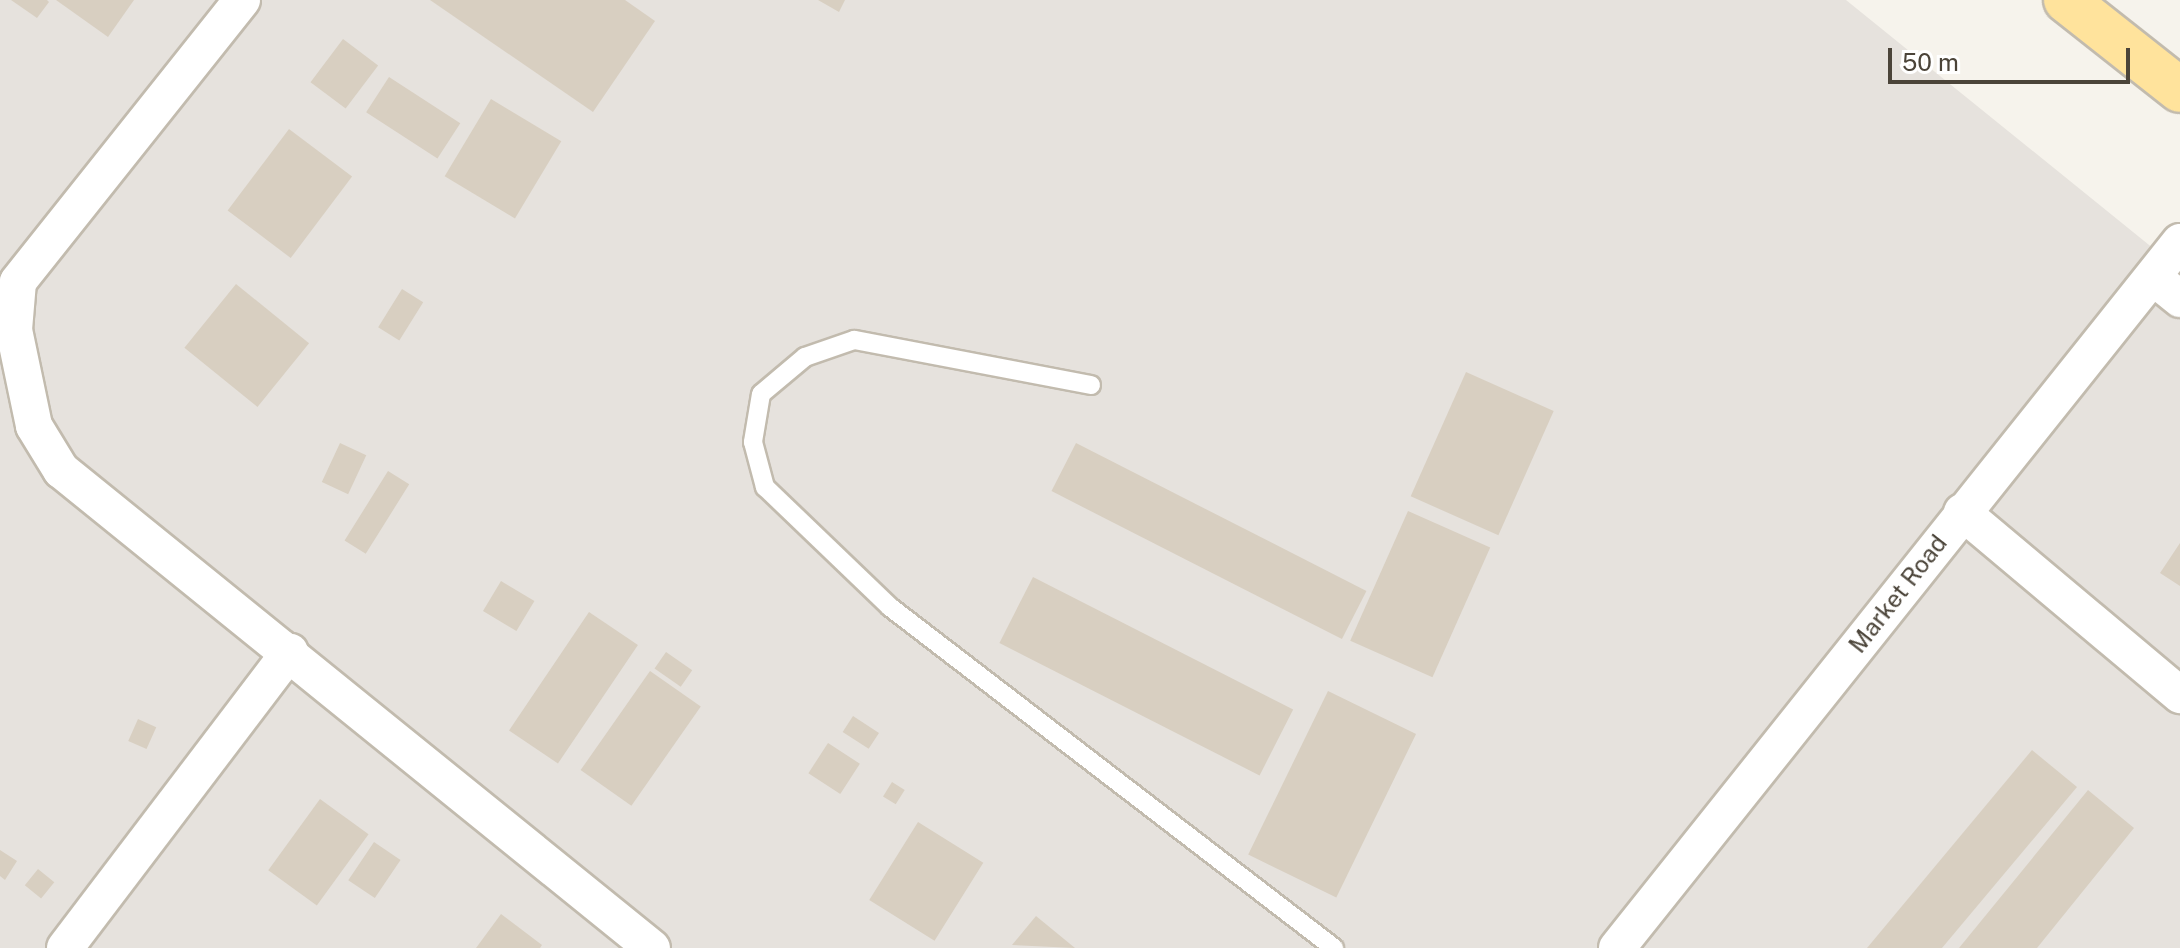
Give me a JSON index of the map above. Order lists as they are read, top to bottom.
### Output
{
  "streets": {
    "street": ["Market Road"]
  },
  "scale_bar": "50 m"
}
